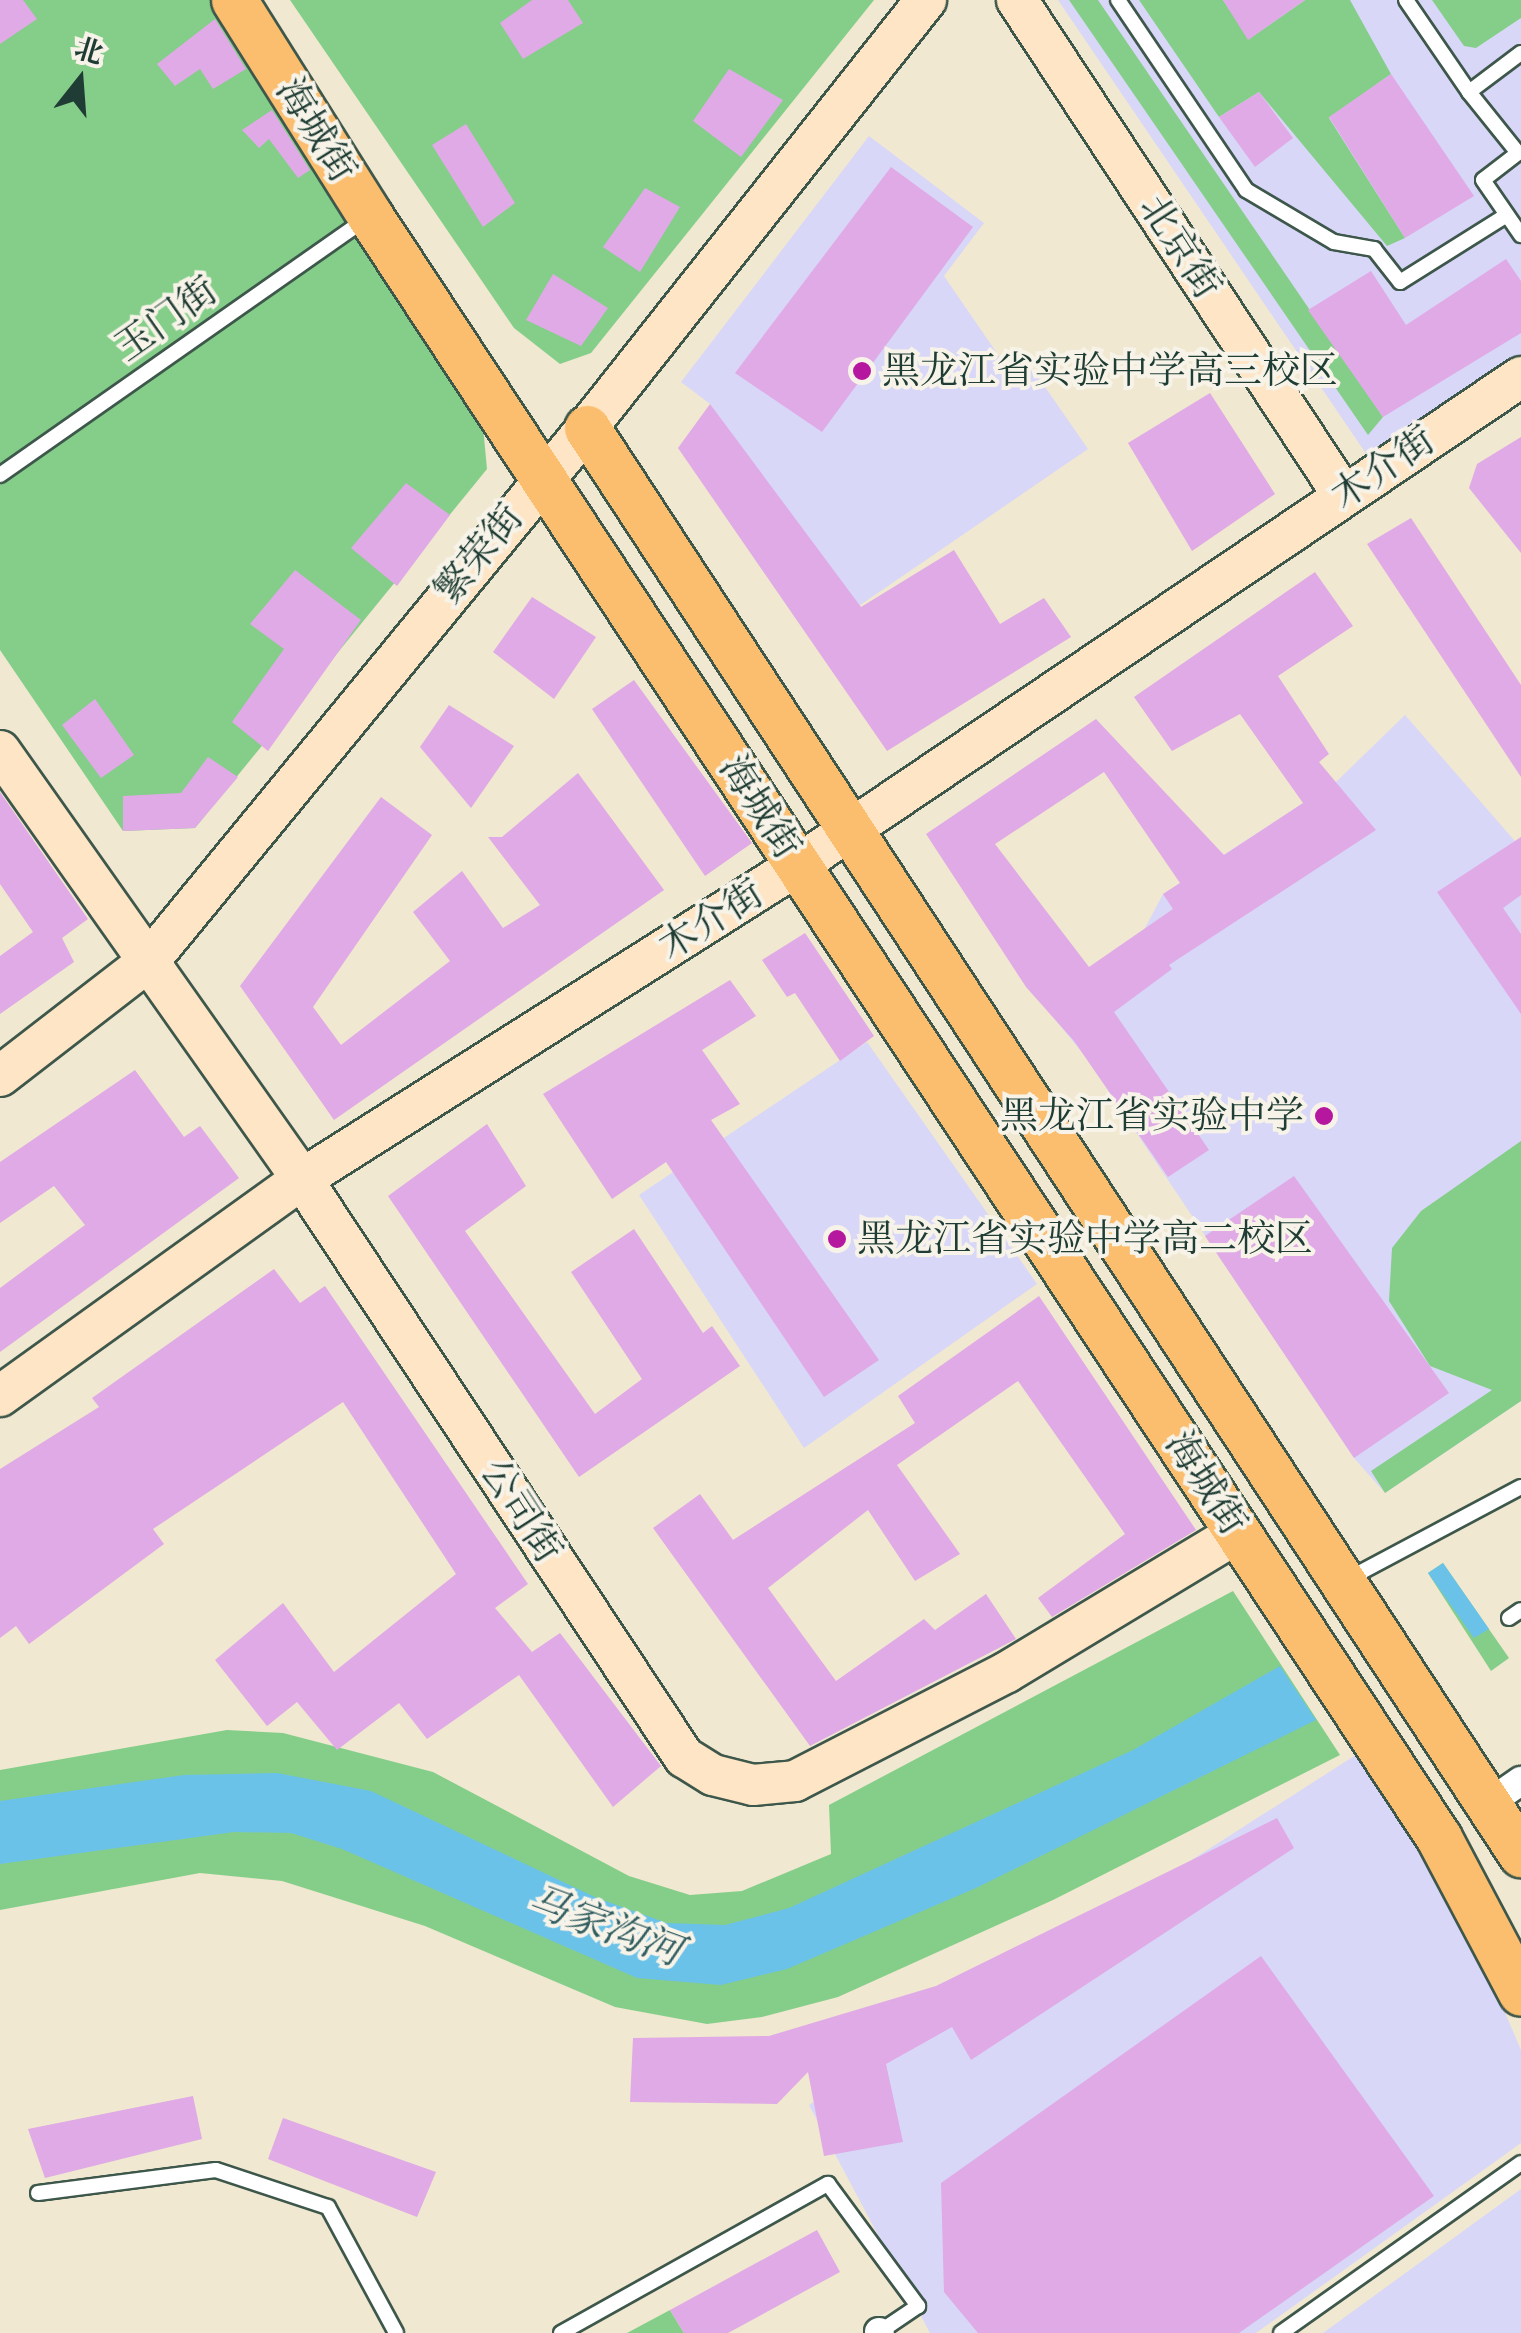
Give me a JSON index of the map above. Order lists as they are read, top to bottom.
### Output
{
  "streets": {
    "main road": ["海城街"],
    "street": [
      "北京街",
      "木介街",
      "繁荣街",
      "公司街"
    ],
    "lane": ["玉门街"]
  },
  "crossings": [
    ["海城街", "玉门街"],
    ["海城街", "木介街"],
    ["海城街", "繁荣街"],
    ["海城街", "公司街"],
    ["北京街", "木介街"],
    ["木介街", "公司街"],
    ["繁荣街", "公司街"]
  ],
  "water": ["马家沟河"],
  "places": ["黑龙江省实验中学高三校区", "黑龙江省实验中学", "黑龙江省实验中学高二校区"],
  "north": "top"
}
